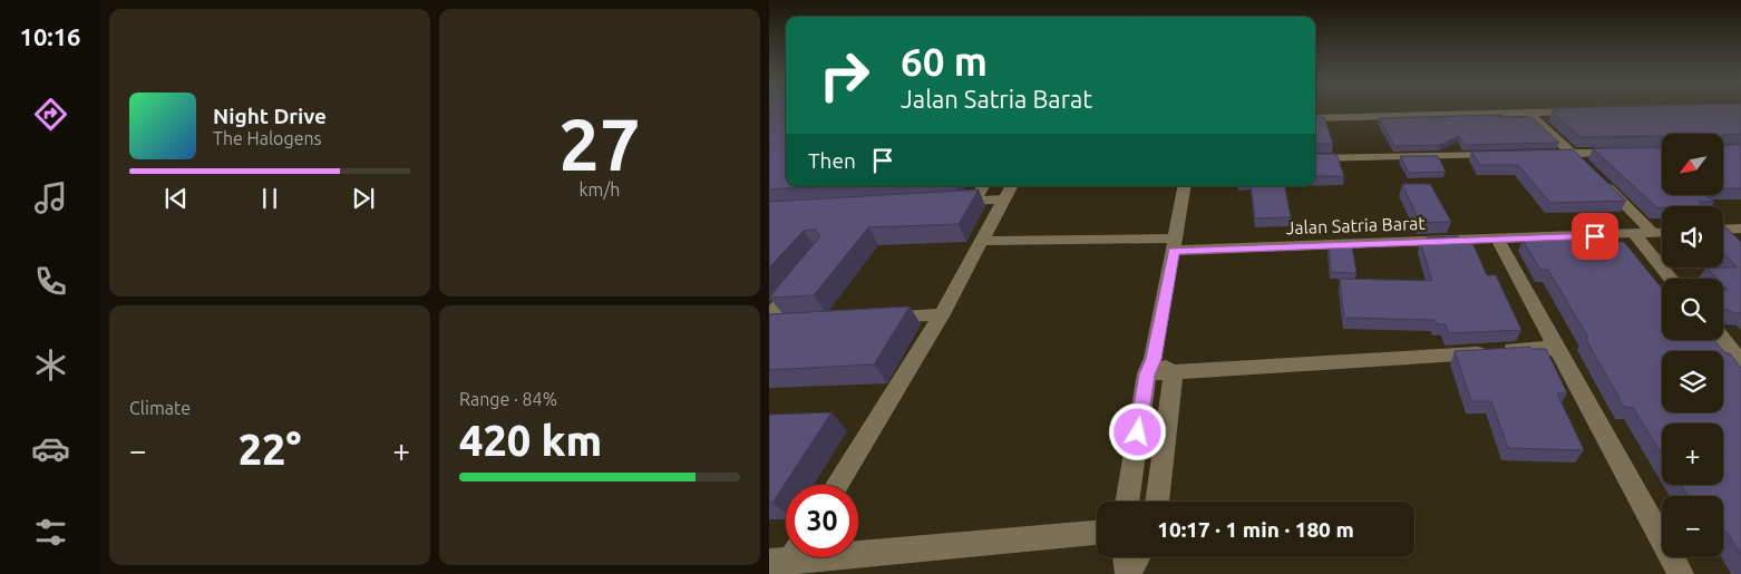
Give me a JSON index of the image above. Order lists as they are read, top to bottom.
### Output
{
  "streets": {
    "street": ["Jalan Satria Barat"]
  },
  "north": "bottom left",
  "page": {
    "tabs": "10:16",
    "tile": [
      ["27", "km/h"],
      "Climate",
      ["Range · 84%", "420 km"]
    ],
    "turn": ["60 m", "Jalan Satria Barat"],
    "song": ["Night Drive", "The Halogens"],
    "map_buttons": ["+", "−"],
    "then": "Then",
    "heat": ["−", "22°", "+"],
    "limit": "30",
    "trip": "10:17 · 1 min · 180 m"
  }
}
